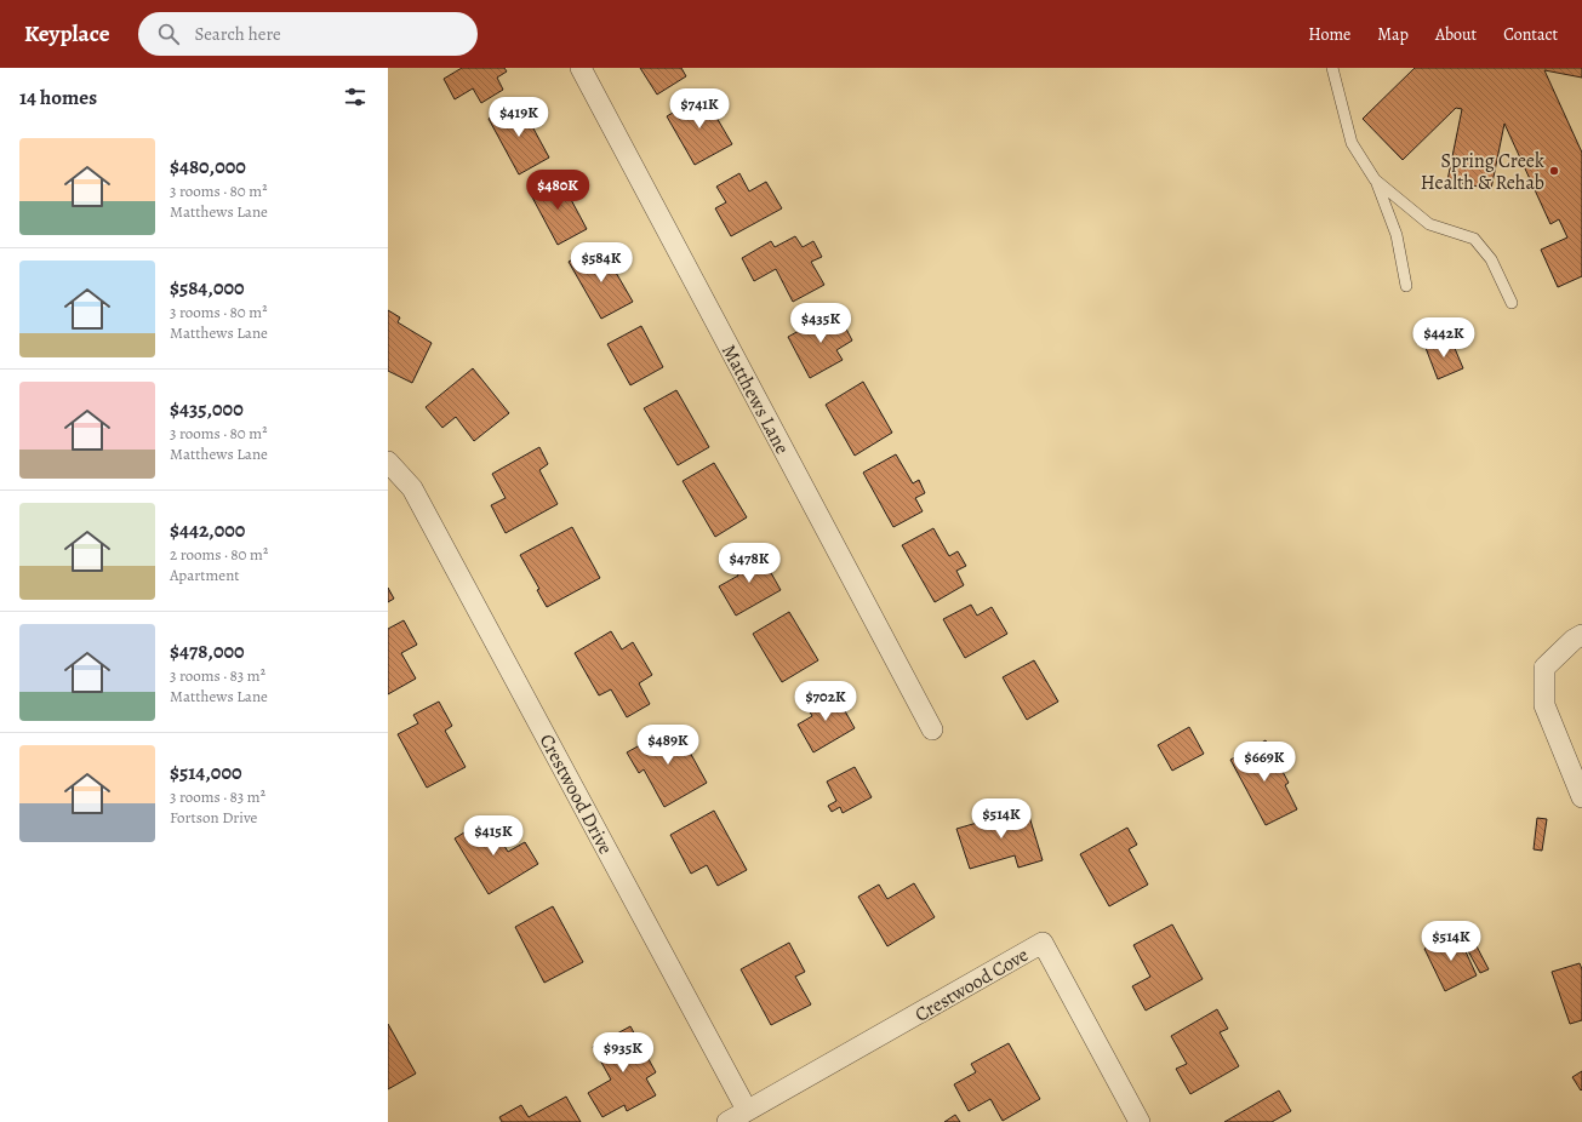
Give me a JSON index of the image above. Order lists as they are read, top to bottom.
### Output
{
  "streets": {
    "street": ["Matthews Lane", "Crestwood Drive", "Crestwood Cove"]
  },
  "crossings": [
    ["Crestwood Drive", "Crestwood Cove"]
  ],
  "places": ["Spring Creek Health & Rehab"],
  "page": {
    "header": "Keyplace",
    "search": "Search here",
    "nav": [
      "Home",
      "Map",
      "About",
      "Contact"
    ],
    "heading": "14 homes",
    "price": [
      "$741K",
      "$419K",
      "$480K",
      "$584K",
      "$435K",
      "$442K",
      "$478K",
      "$702K",
      "$489K",
      "$669K",
      "$514K",
      "$415K",
      "$514K",
      "$935K"
    ],
    "list": [
      {
        "name": "$480,000",
        "note": "3 rooms · 80 m² · Matthews Lane"
      },
      {
        "name": "$584,000",
        "note": "3 rooms · 80 m² · Matthews Lane"
      },
      {
        "name": "$435,000",
        "note": "3 rooms · 80 m² · Matthews Lane"
      },
      {
        "name": "$442,000",
        "note": "2 rooms · 80 m² · Apartment"
      },
      {
        "name": "$478,000",
        "note": "3 rooms · 83 m² · Matthews Lane"
      },
      {
        "name": "$514,000",
        "note": "3 rooms · 83 m² · Fortson Drive"
      }
    ]
  }
}
